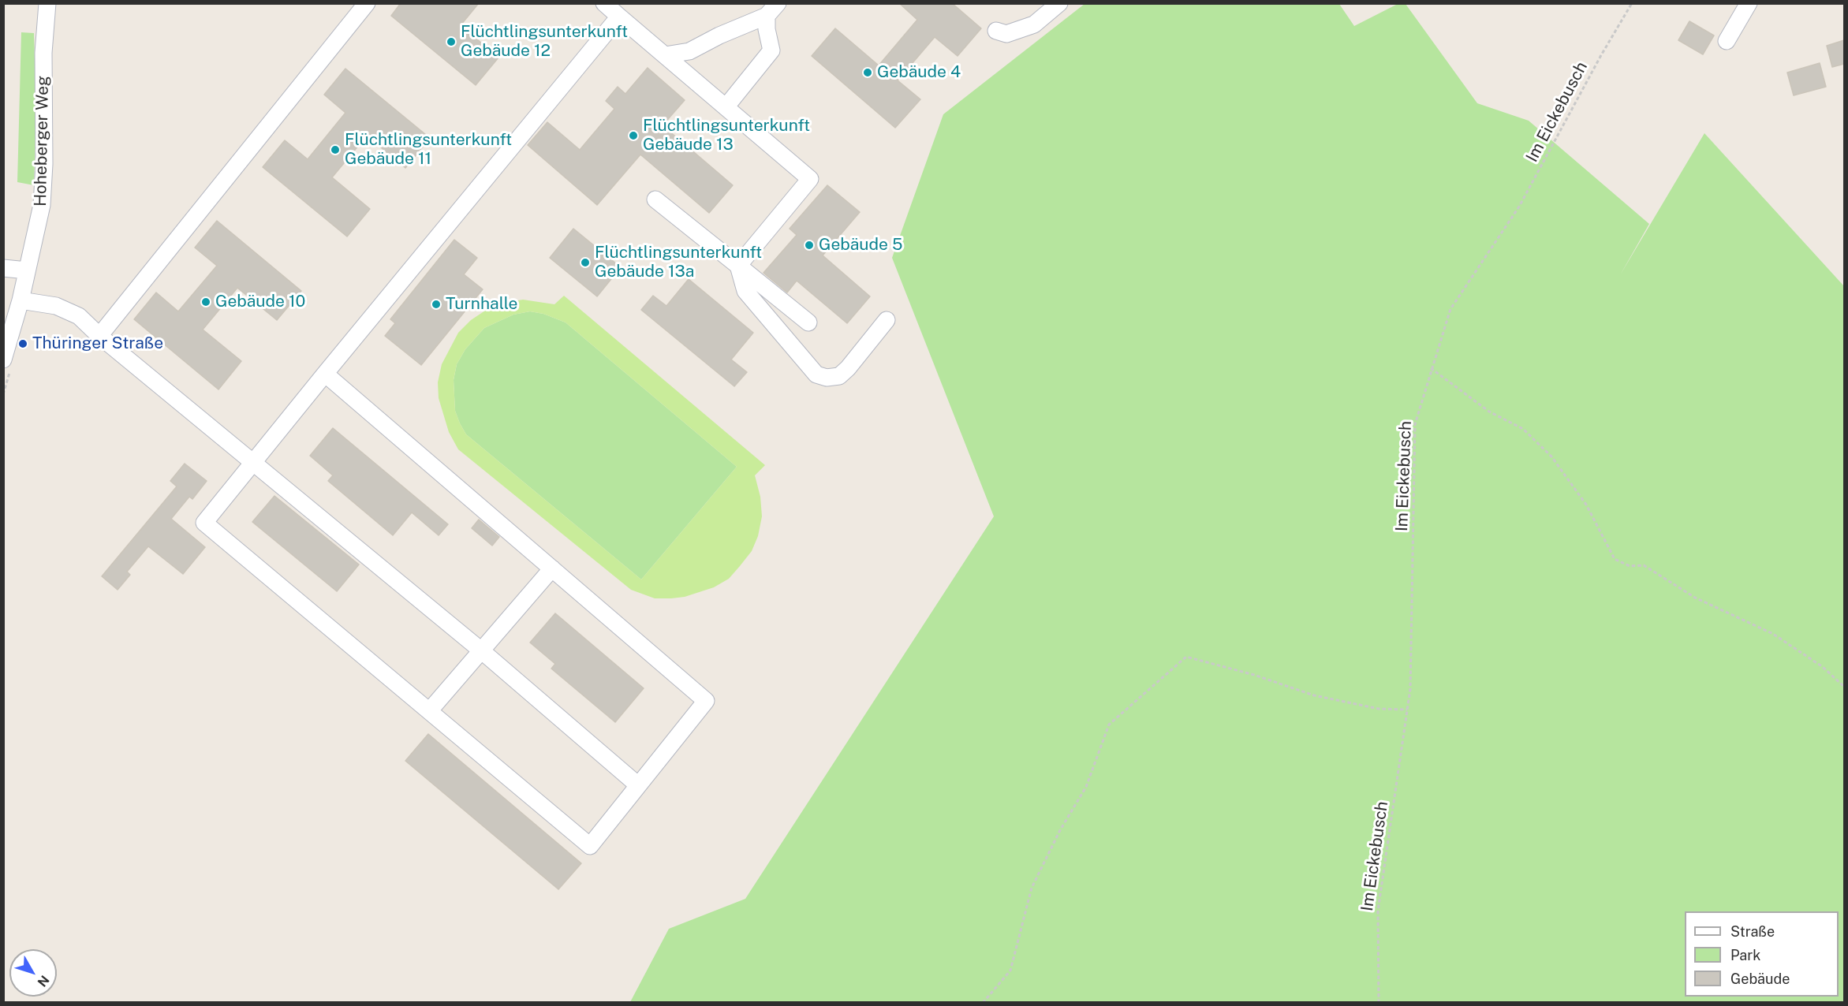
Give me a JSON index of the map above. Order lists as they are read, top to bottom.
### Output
{
  "streets": {
    "street": ["Hoheberger Weg"],
    "path": ["Im Eickebusch"]
  },
  "places": [
    "Flüchtlingsunterkunft Gebäude 12",
    "Gebäude 4",
    "Flüchtlingsunterkunft Gebäude 13",
    "Flüchtlingsunterkunft Gebäude 11",
    "Gebäude 5",
    "Flüchtlingsunterkunft Gebäude 13a",
    "Gebäude 10",
    "Turnhalle",
    "Thüringer Straße"
  ],
  "legend": ["Straße", "Park", "Gebäude"],
  "north": "bottom right"
}
